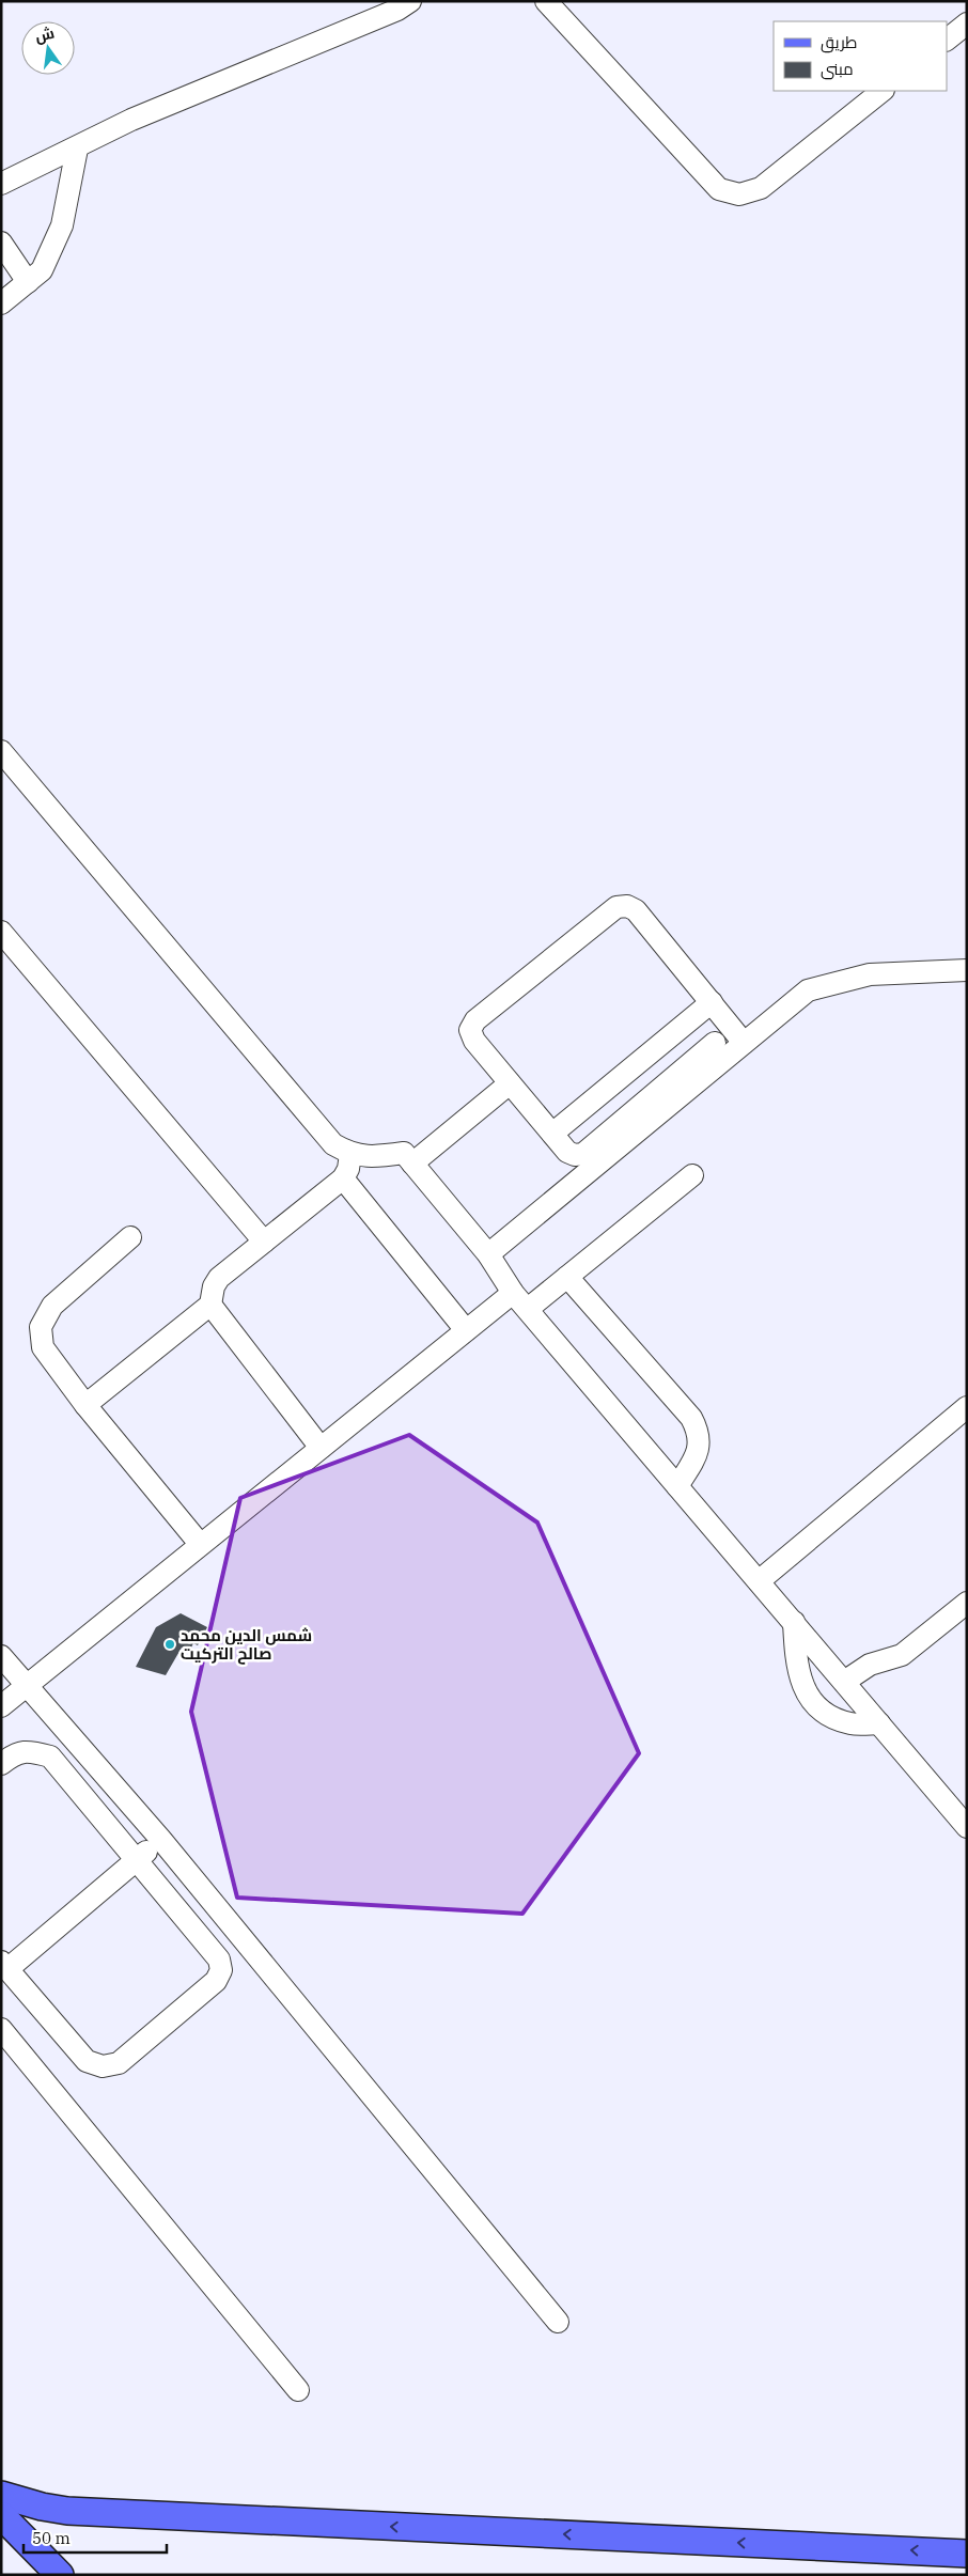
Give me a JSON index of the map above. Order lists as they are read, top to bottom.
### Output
{
  "places": ["شمس الدين محمد صالح التركيت"],
  "legend": ["طريق", "مبنى"],
  "scale_bar": "50 m",
  "north": "top"
}
